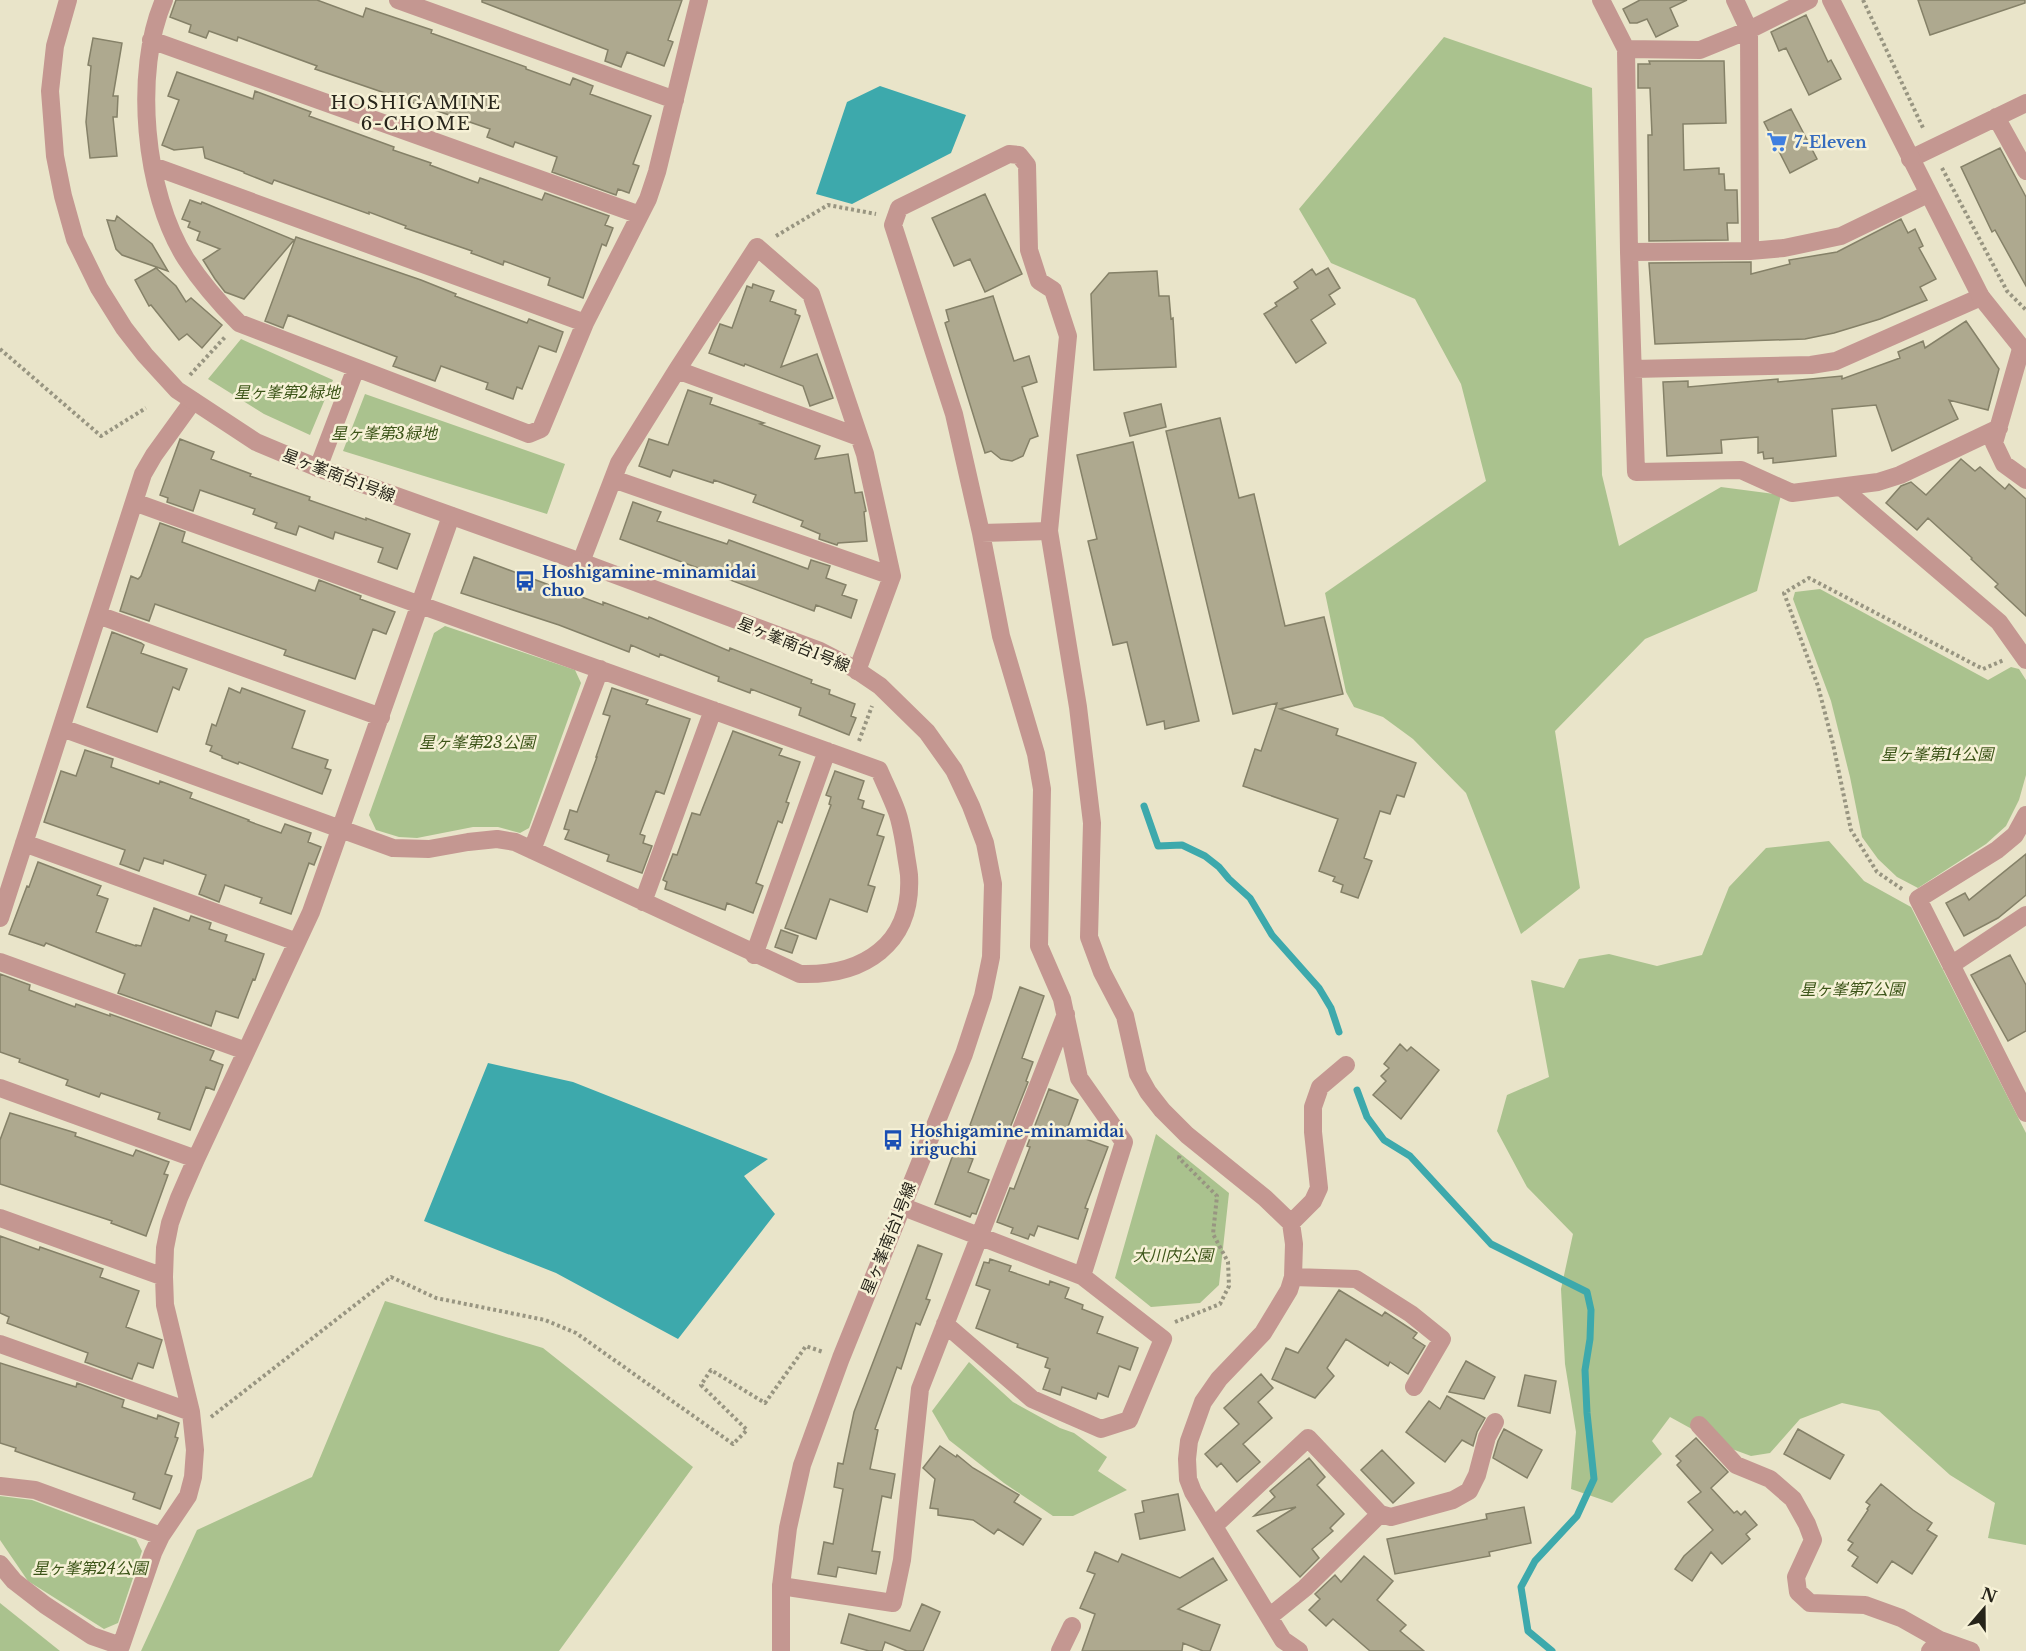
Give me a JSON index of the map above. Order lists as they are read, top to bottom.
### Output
{
  "streets": {
    "street": ["星ヶ峯南台1号線"]
  },
  "districts": ["HOSHIGAMINE 6-CHOME"],
  "parks": [
    "星ヶ峯第2緑地",
    "星ヶ峯第3緑地",
    "星ヶ峯第23公園",
    "星ヶ峯第14公園",
    "星ヶ峯第7公園",
    "大川内公園",
    "星ヶ峯第24公園"
  ],
  "places": {
    "supermarket": ["7-Eleven"],
    "bus stop": ["Hoshigamine-minamidai chuo", "Hoshigamine-minamidai iriguchi"]
  },
  "north": "top"
}
